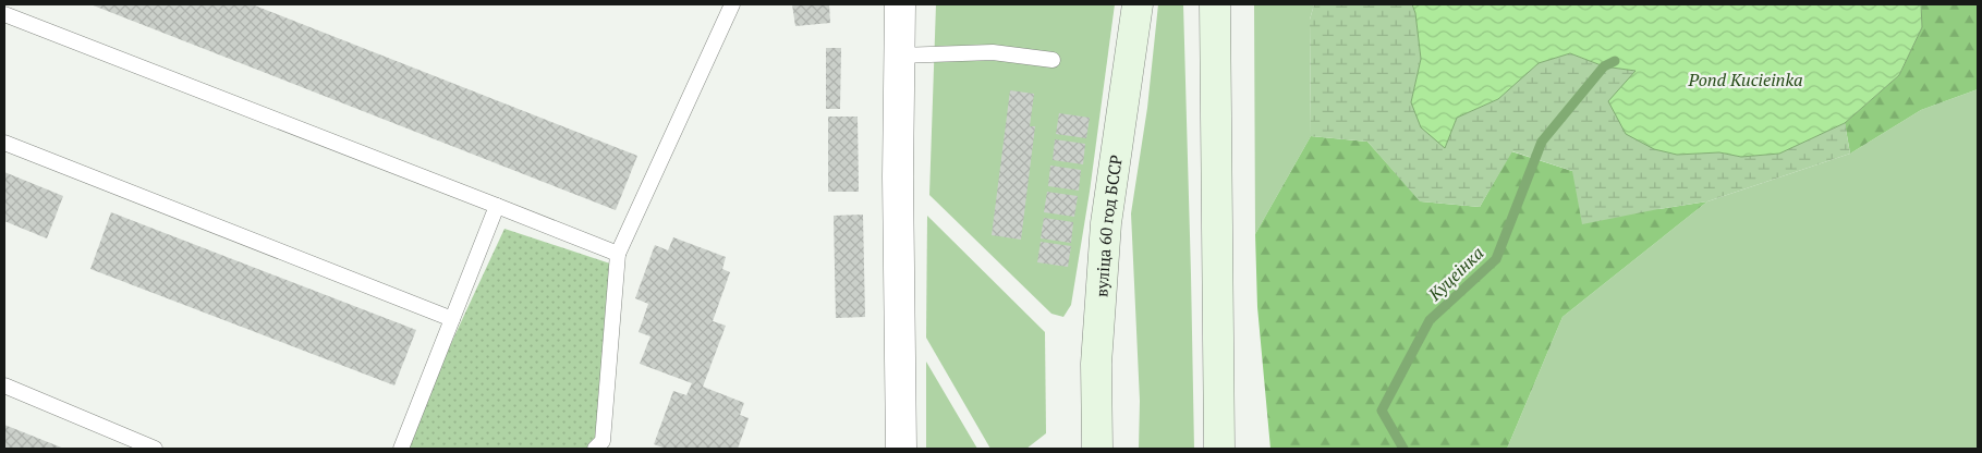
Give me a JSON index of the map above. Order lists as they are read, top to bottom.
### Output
{
  "streets": {
    "main road": ["вуліца 60 год БССР"]
  },
  "water": ["Pond Kucieinka", "Куцеінка"]
}
